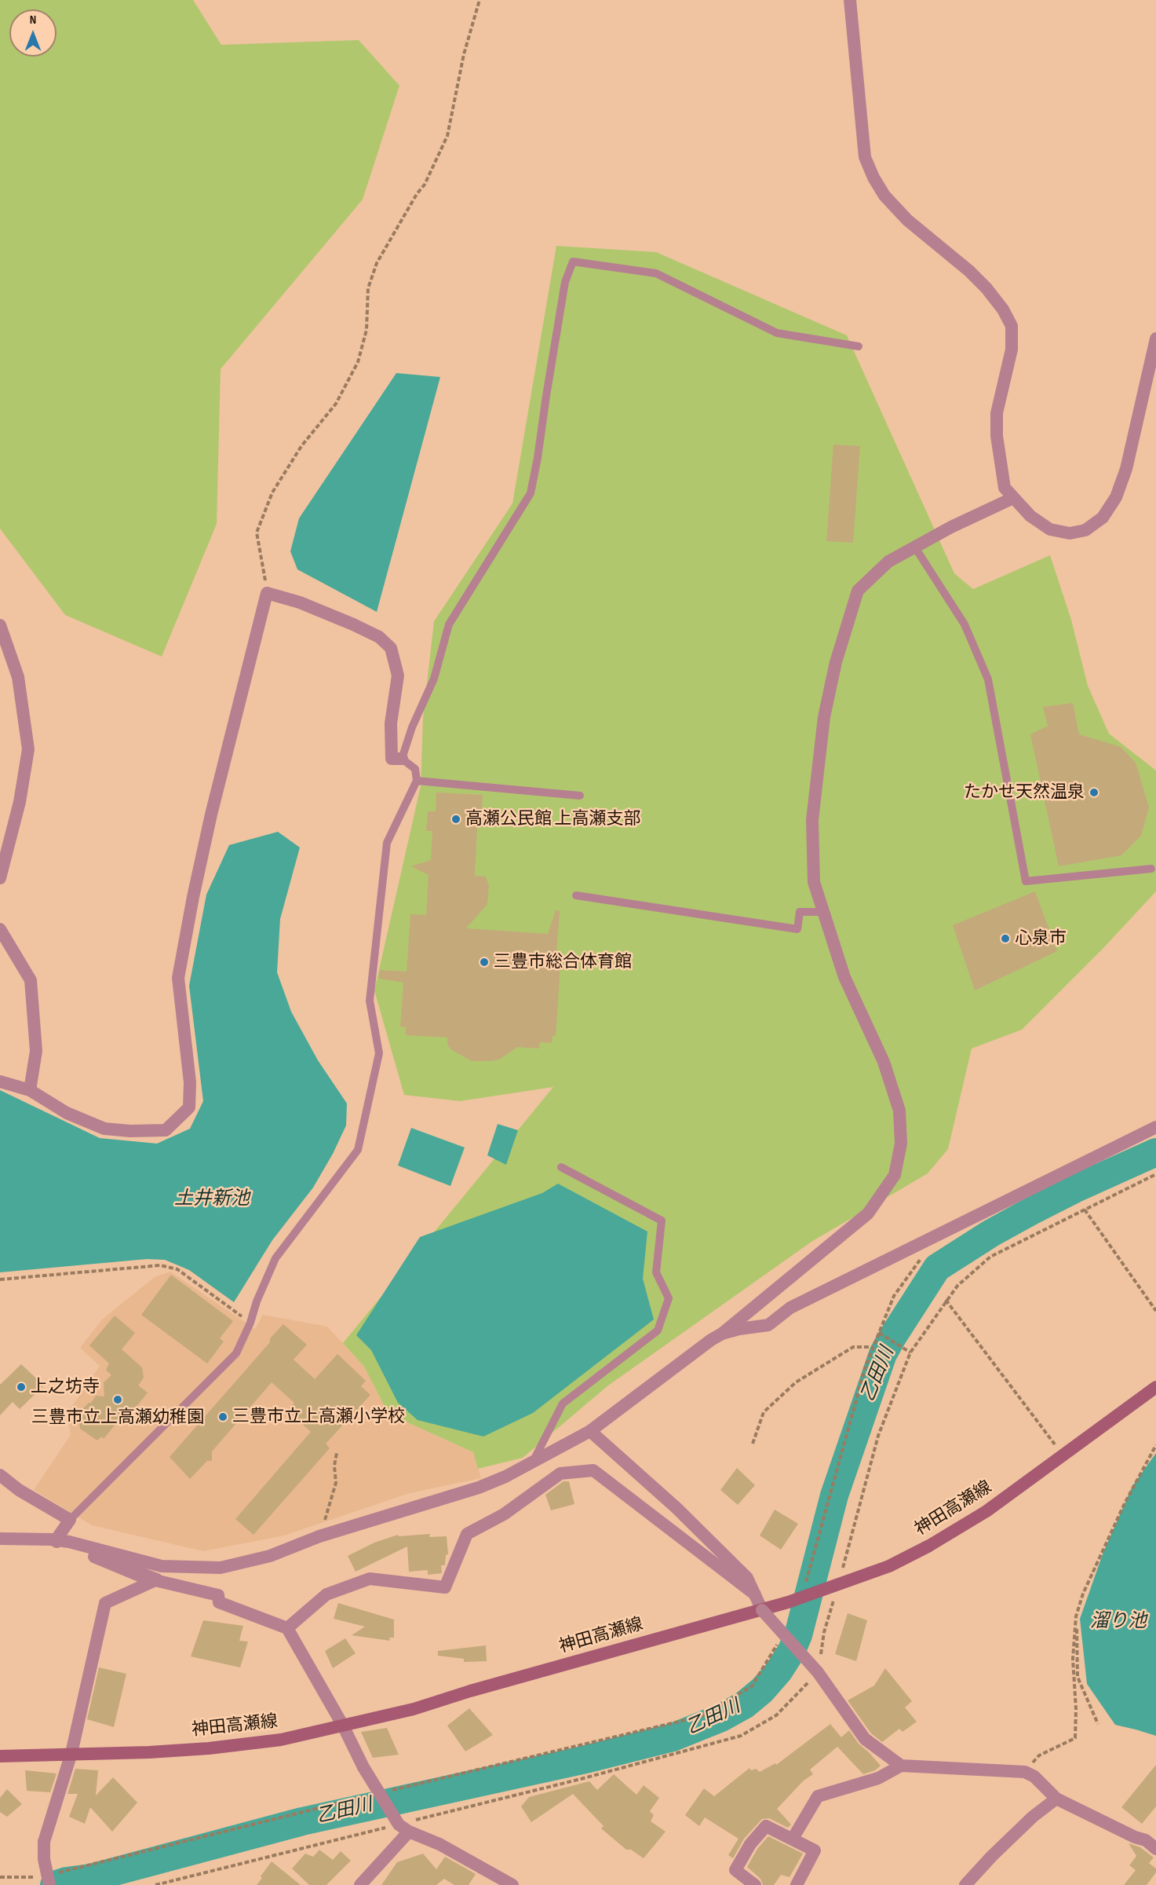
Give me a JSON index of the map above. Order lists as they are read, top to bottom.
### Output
{
  "streets": {
    "main road": ["神田高瀬線"]
  },
  "water": ["土井新池", "乙田川", "溜り池"],
  "places": [
    "たかせ天然温泉",
    "高瀬公民館 上高瀬支部",
    "心泉市",
    "三豊市総合体育館",
    "上之坊寺",
    "三豊市立上高瀬幼稚園",
    "三豊市立上高瀬小学校"
  ],
  "north": "top"
}
